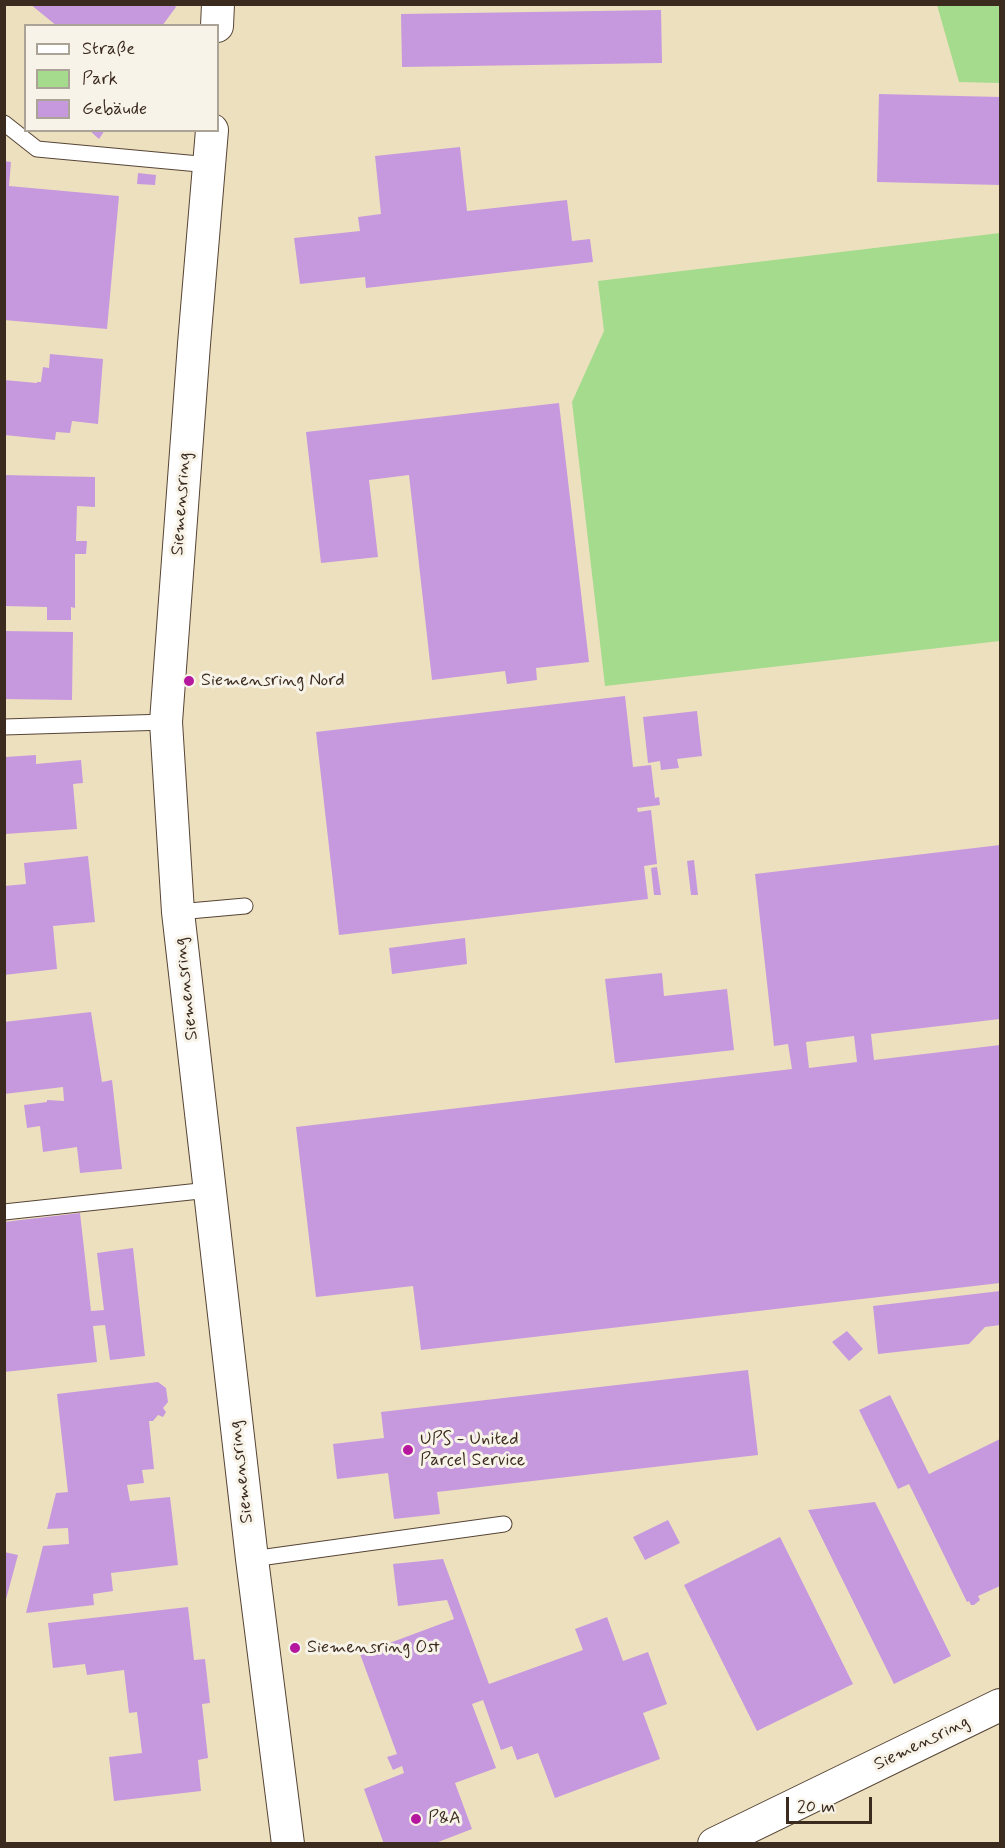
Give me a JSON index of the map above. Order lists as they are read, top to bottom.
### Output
{
  "streets": {
    "street": ["Siemensring"]
  },
  "places": [
    "Siemensring Nord",
    "UPS - United Parcel Service",
    "Siemensring Ost",
    "P&A"
  ],
  "legend": ["Straße", "Park", "Gebäude"],
  "scale_bar": "20 m"
}
